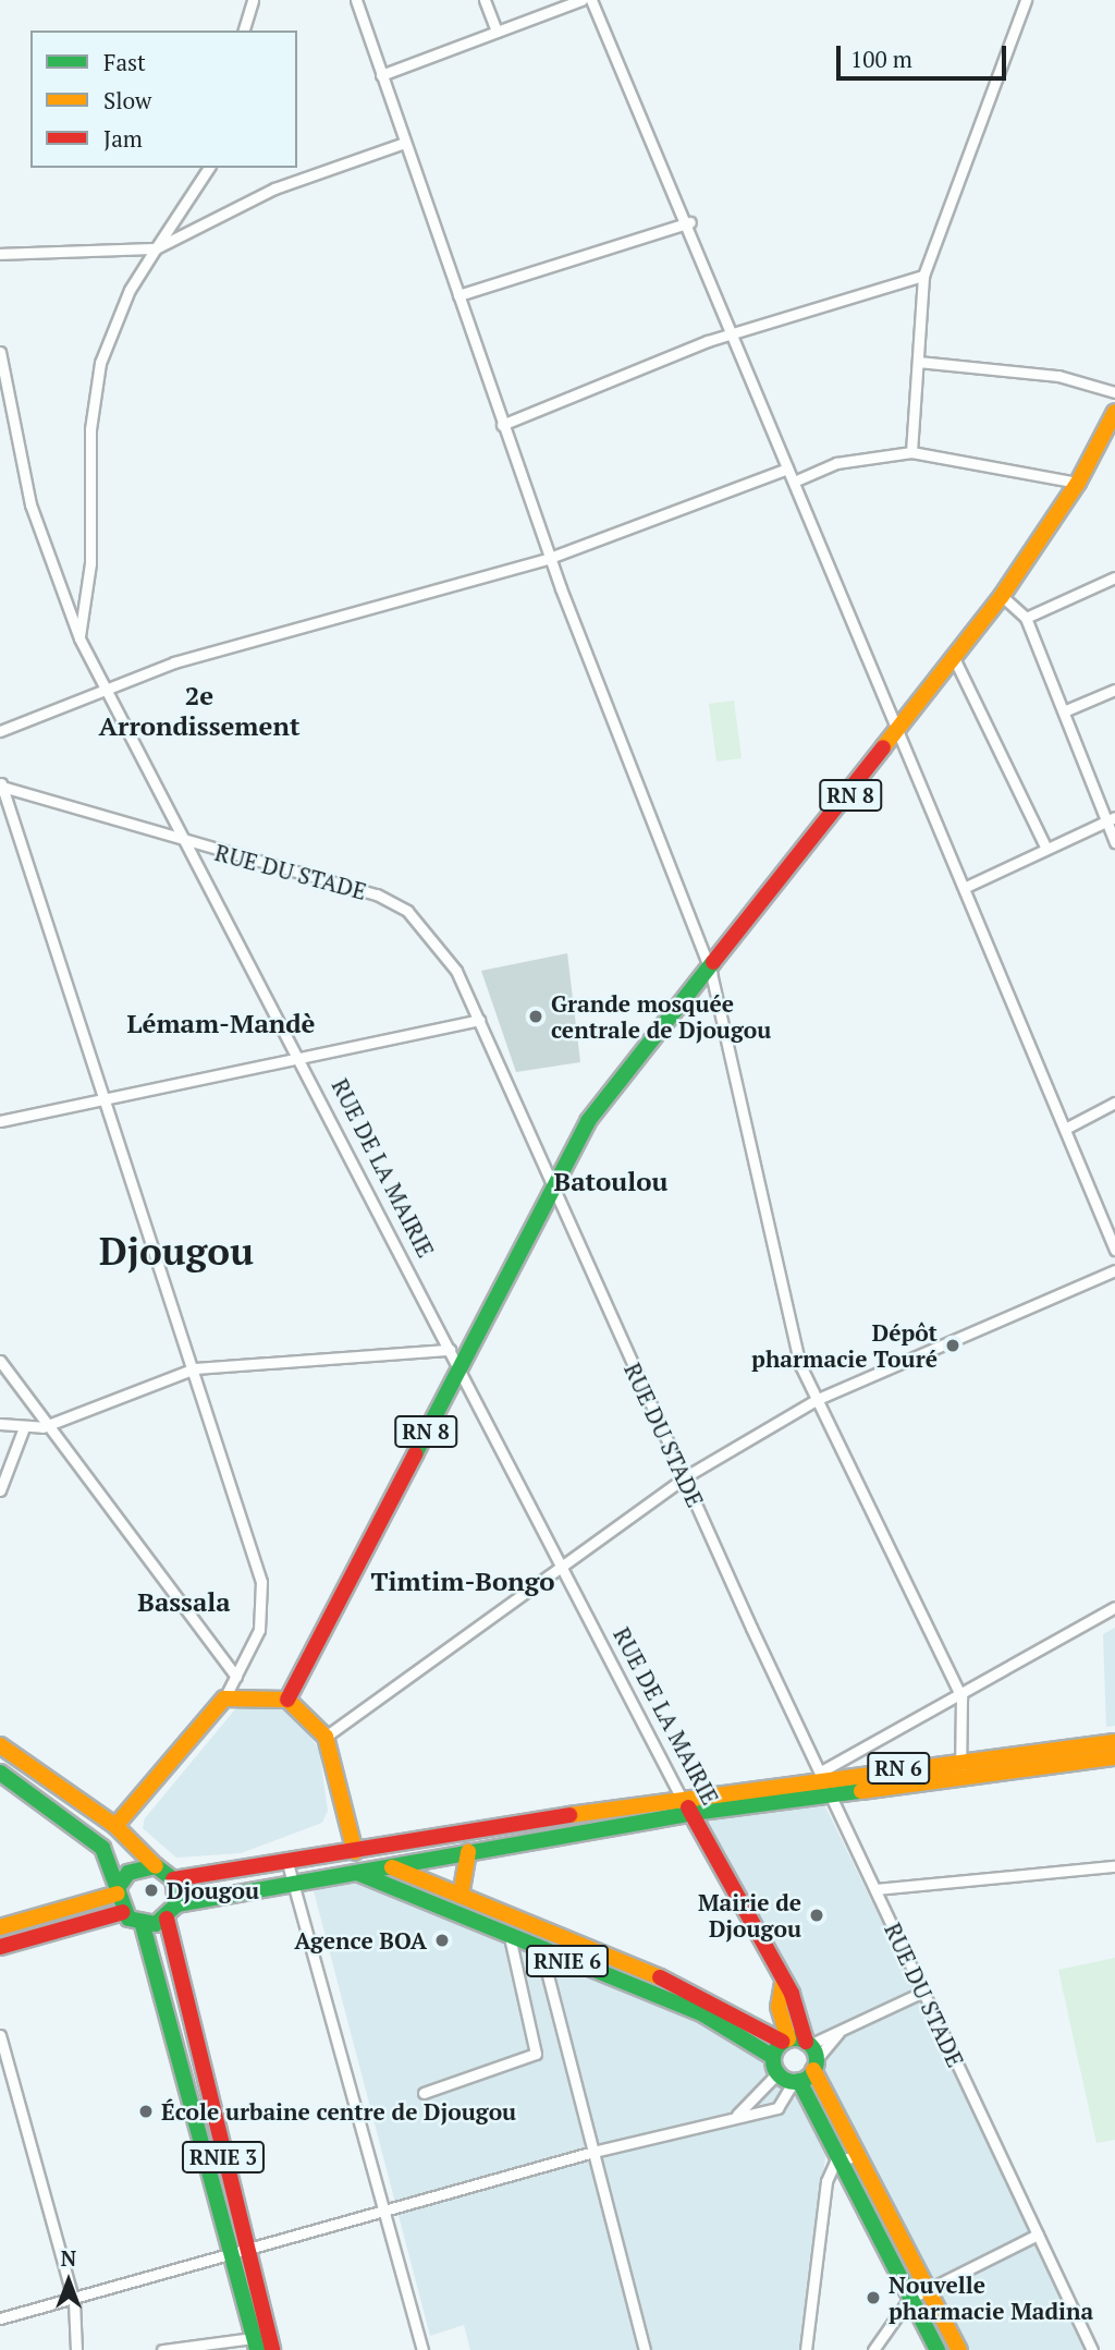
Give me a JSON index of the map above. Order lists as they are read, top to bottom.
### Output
{
  "streets": {
    "main road": [
      "RN 8",
      "RUE DE LA MAIRIE",
      "RN 6",
      "RNIE 6",
      "RNIE 3"
    ],
    "street": ["RUE DU STADE"]
  },
  "crossings": [
    ["RN 8", "RUE DU STADE"],
    ["RN 8", "RUE DE LA MAIRIE"],
    ["RUE DU STADE", "RUE DE LA MAIRIE"],
    ["RUE DU STADE", "RN 6"],
    ["RUE DE LA MAIRIE", "RN 6"],
    ["RUE DE LA MAIRIE", "RNIE 6"],
    ["RN 6", "RNIE 6"]
  ],
  "districts": [
    "2e Arrondissement",
    "Lémam-Mandè",
    "Batoulou",
    "Djougou",
    "Timtim-Bongo",
    "Bassala"
  ],
  "places": [
    "Grande mosquée centrale de Djougou",
    "Dépôt pharmacie Touré",
    "Djougou",
    "Mairie de Djougou",
    "Agence BOA",
    "École urbaine centre de Djougou",
    "Nouvelle pharmacie Madina"
  ],
  "legend": ["Fast", "Slow", "Jam"],
  "scale_bar": "100 m",
  "north": "top"
}
